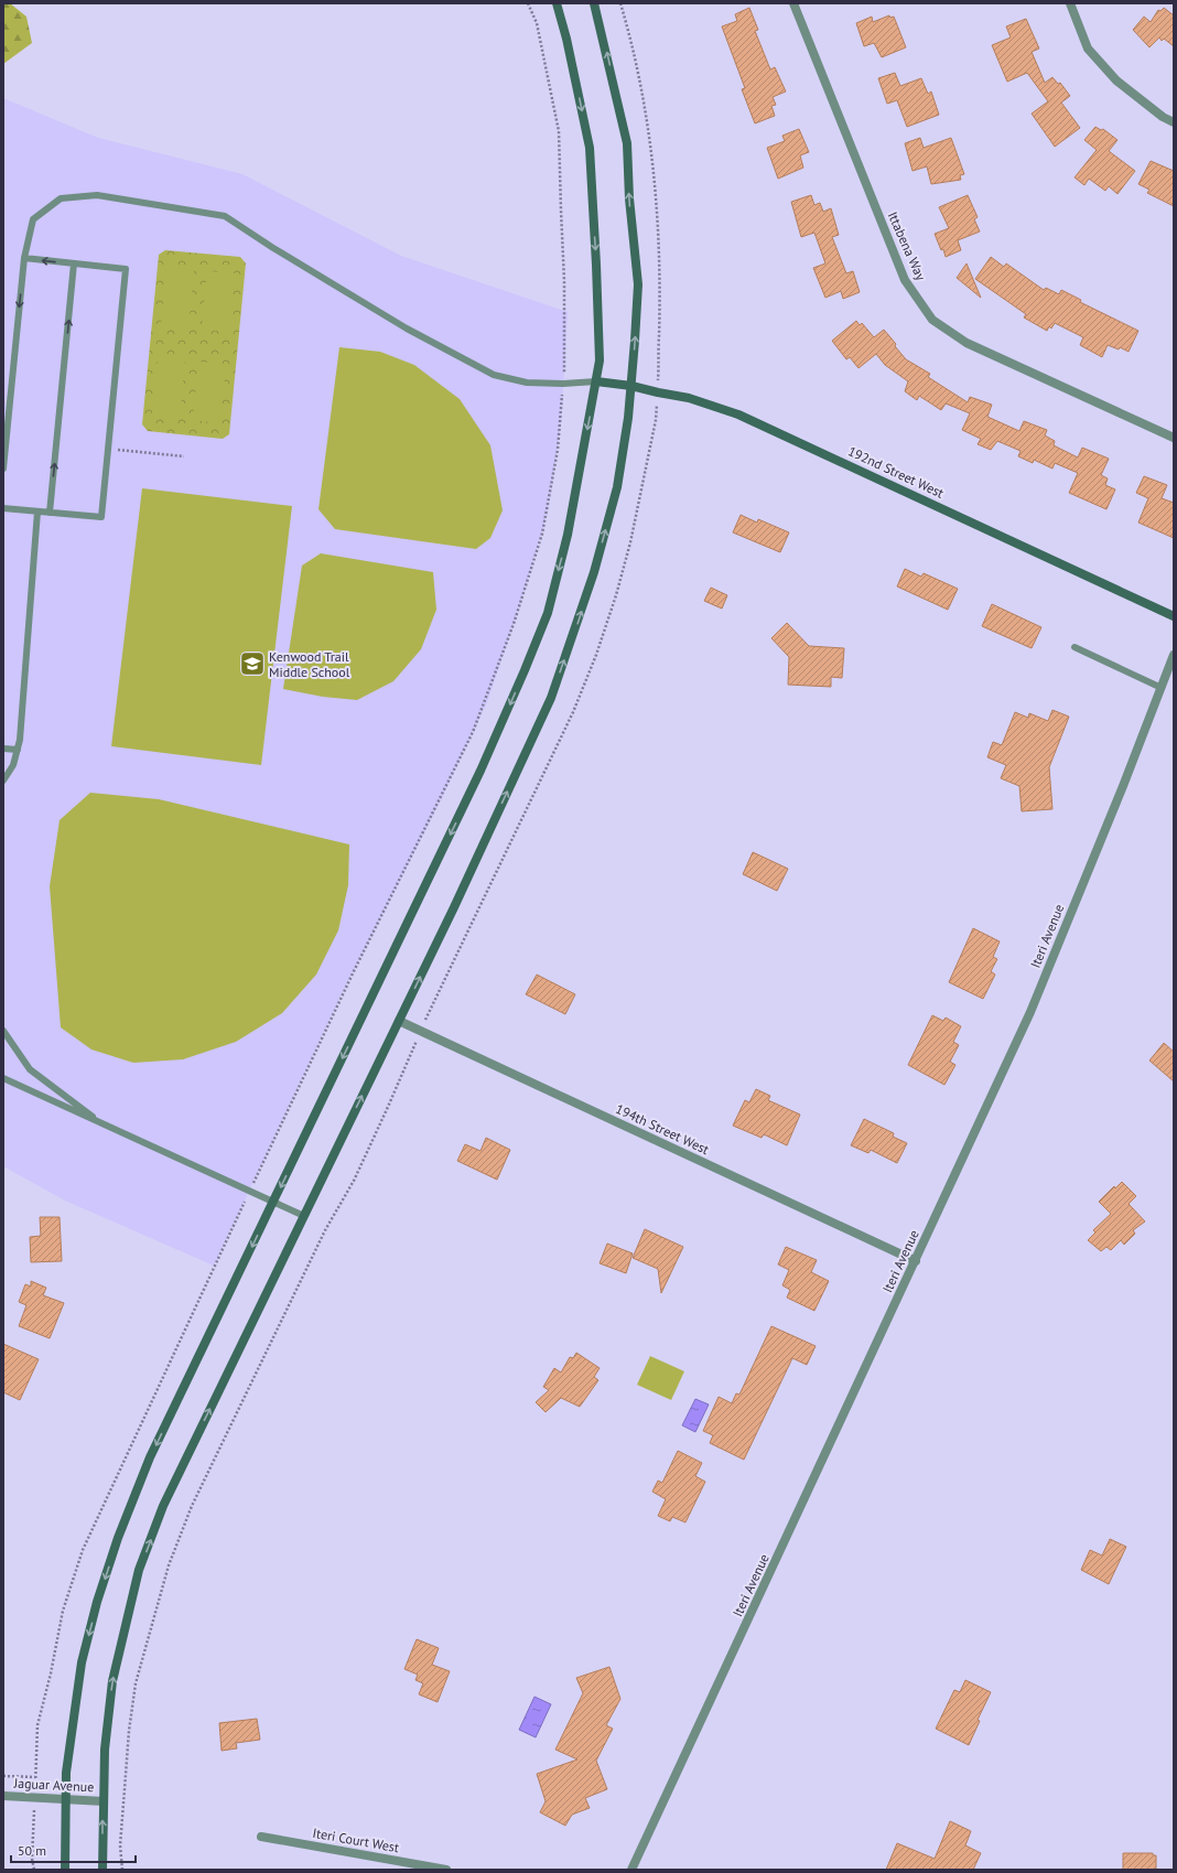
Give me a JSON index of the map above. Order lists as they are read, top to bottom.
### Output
{
  "streets": {
    "main road": ["192nd Street West"],
    "street": [
      "Ittabena Way",
      "Iteri Avenue",
      "194th Street West",
      "Jaguar Avenue",
      "Iteri Court West"
    ]
  },
  "crossings": [
    ["Iteri Avenue", "194th Street West"]
  ],
  "places": {
    "school or university": ["Kenwood Trail Middle School"]
  },
  "scale_bar": "50 m"
}
